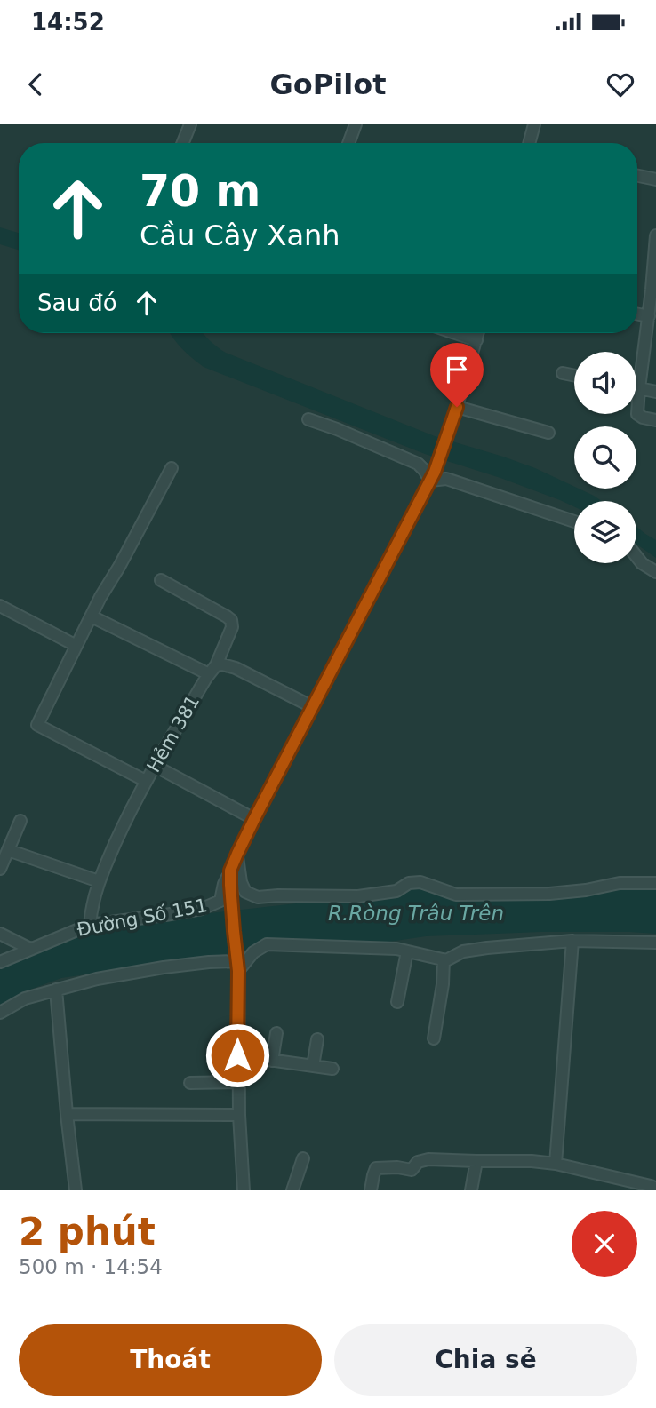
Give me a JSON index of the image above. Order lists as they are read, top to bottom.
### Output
{
  "streets": {
    "street": ["Hẻm 381", "Đường Số 151"]
  },
  "crossings": [
    ["Hẻm 381", "Đường Số 151"]
  ],
  "water": ["R.Ròng Trâu Trên"],
  "page": {
    "status": "14:52",
    "header": "GoPilot",
    "turn": ["70 m", "Cầu Cây Xanh"],
    "then": "Sau đó",
    "heading": ["2 phút", "500 m · 14:54"],
    "buttons": ["Thoát", "Chia sẻ"]
  }
}
